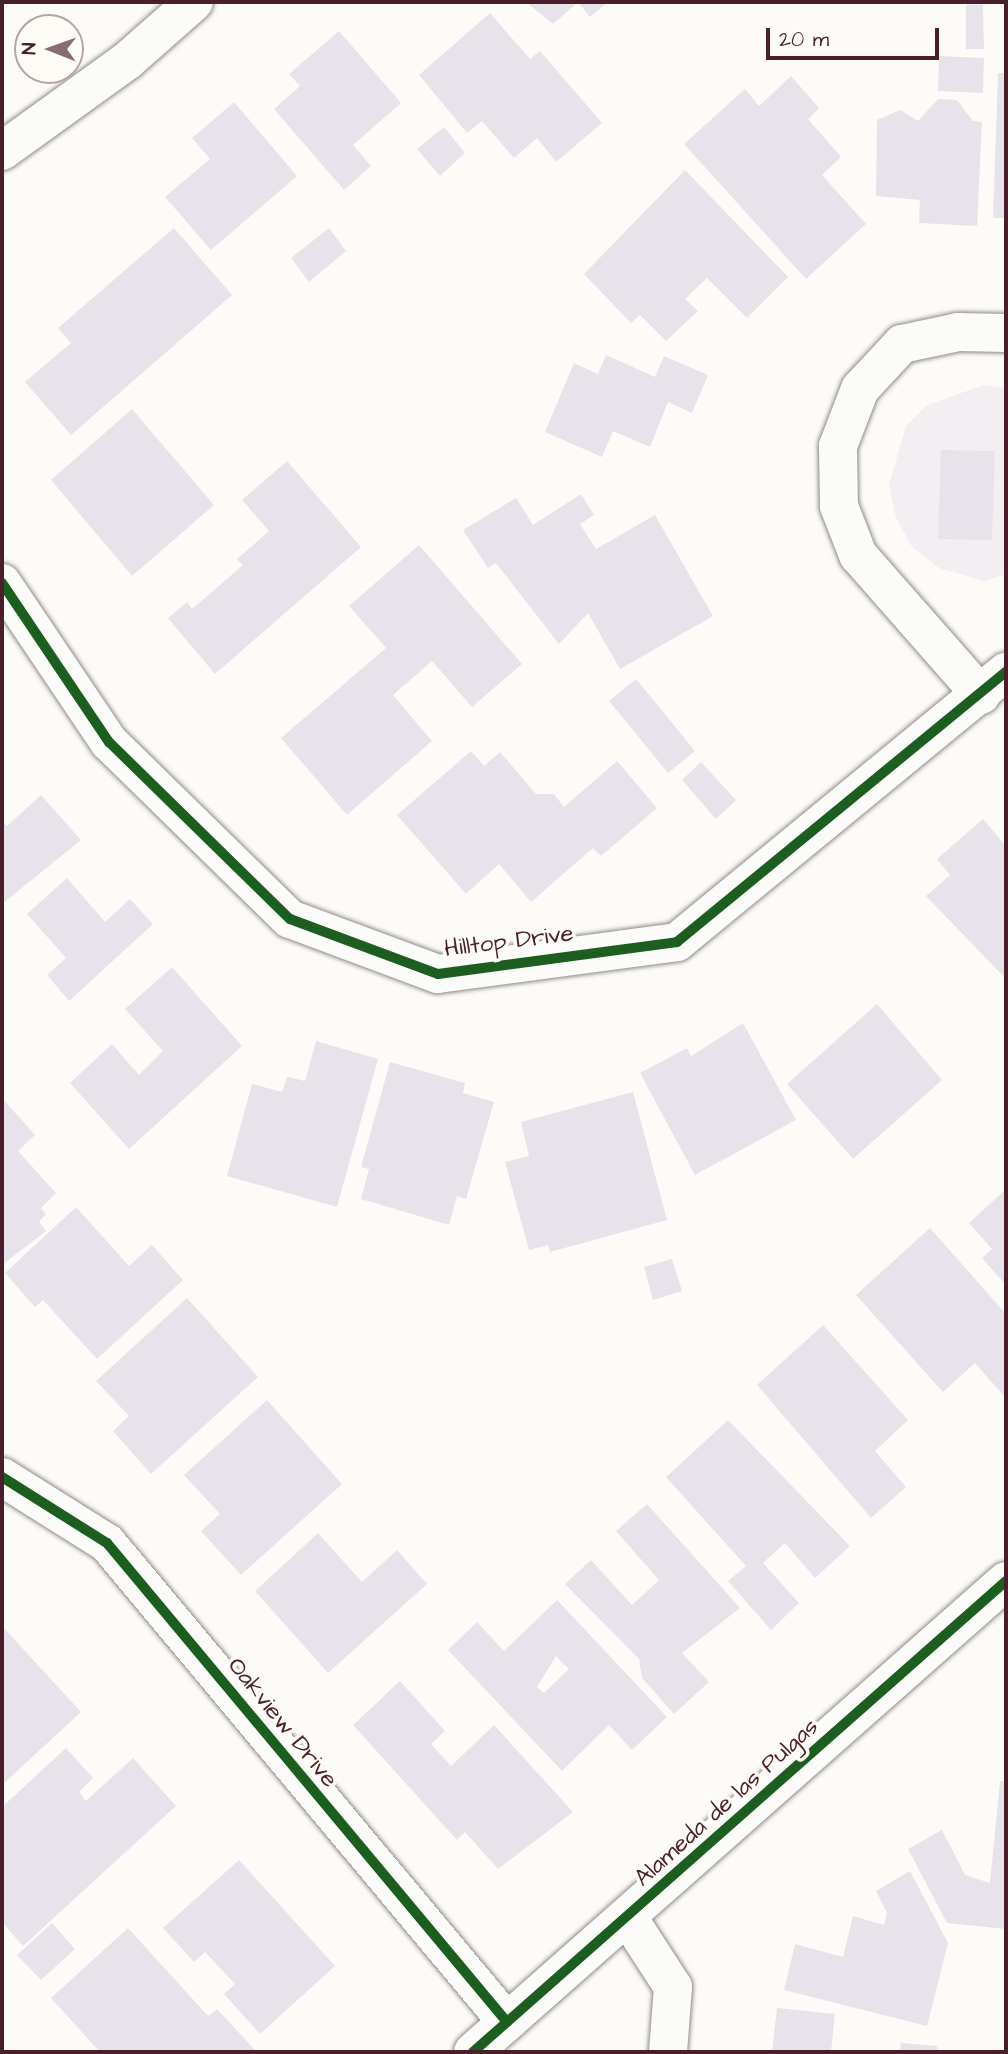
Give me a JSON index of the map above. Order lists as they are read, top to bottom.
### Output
{
  "streets": {
    "street": ["Hilltop Drive", "Oakview Drive", "Alameda de las Pulgas"]
  },
  "crossings": [
    ["Oakview Drive", "Alameda de las Pulgas"]
  ],
  "scale_bar": "20 m",
  "north": "left"
}
